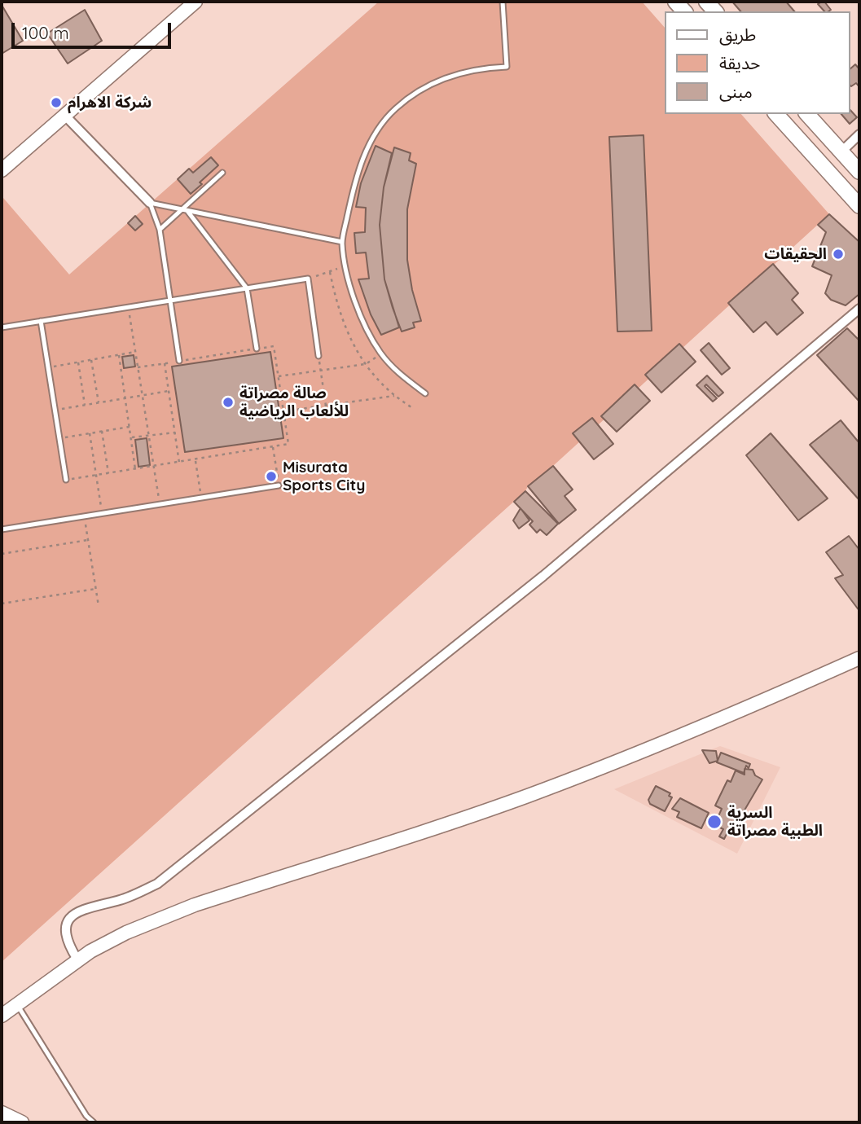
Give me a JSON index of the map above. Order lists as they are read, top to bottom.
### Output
{
  "places": [
    "شركة الاهرام",
    "الحقيقات",
    "صالة مصراتة للألعاب الرياضية",
    "Misurata Sports City",
    "السرية الطبية مصراتة"
  ],
  "legend": ["طريق", "حديقة", "مبنى"],
  "scale_bar": "100 m"
}
